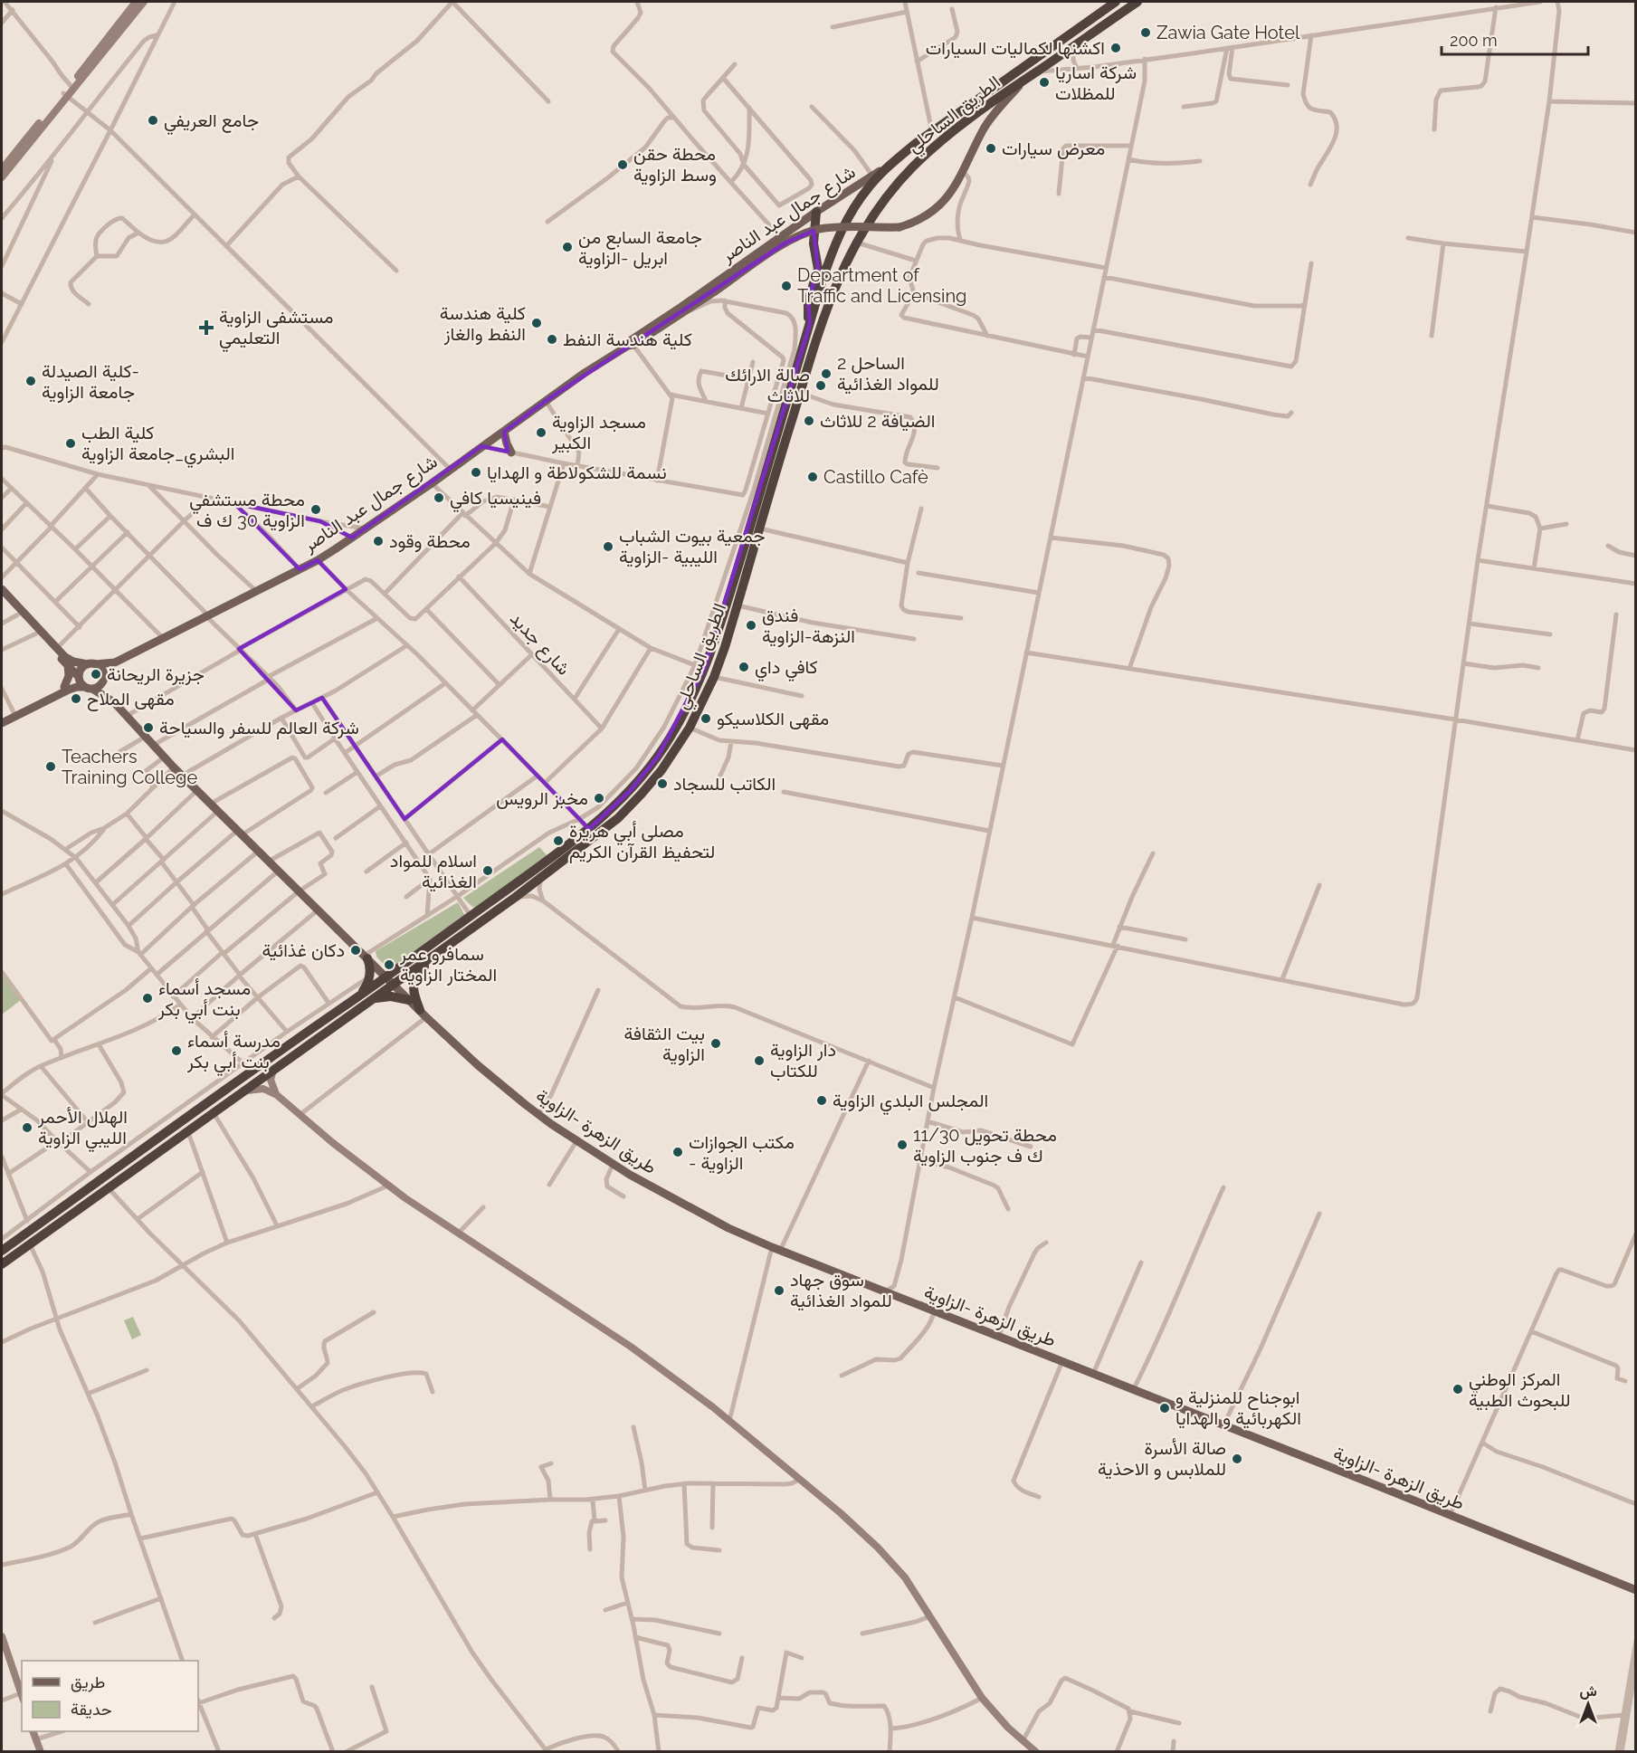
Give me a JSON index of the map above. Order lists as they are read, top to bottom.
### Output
{
  "streets": {
    "highway": ["الطريق الساحلي"],
    "main road": ["شارع جمال عبد الناصر", "طريق الزهرة -الزاوية"],
    "street": ["شارع جديد"]
  },
  "crossings": [
    ["الطريق الساحلي", "شارع جمال عبد الناصر"],
    ["الطريق الساحلي", "طريق الزهرة -الزاوية"]
  ],
  "places": {
    "other": [
      "Zawia Gate Hotel",
      "اكشنها لكماليات السيارات",
      "شركة اساريا للمظلات",
      "جامع العريفي",
      "معرض سيارات",
      "محطة حقن وسط الزاوية",
      "جامعة السابع من ابريل -الزاوية",
      "Department of Traffic and Licensing",
      "كلية هندسة النفط والغاز",
      "كلية هندسة النفط",
      "الساحل 2 للمواد الغذائية",
      "كلية الصيدلة- جامعة الزاوية",
      "صالة الارائك للاثاث",
      "الضيافة 2 للاثاث",
      "مسجد الزاوية الكبير",
      "كلية الطب البشري_جامعة الزاوية",
      "نسمة للشكولاطة و الهدايا",
      "Castillo Cafè",
      "فينيسيا كافي",
      "محطة مستشفي الزاوية 30 ك ف",
      "محطة وقود",
      "جمعية بيوت الشباب الليبية -الزاوية",
      "فندق النزهة-الزاوية",
      "كافي داي",
      "جزيرة الريحانة",
      "مقهى الملاح",
      "مقهى الكلاسيكو",
      "شركة العالم للسفر والسياحة",
      "Teachers Training College",
      "الكاتب للسجاد",
      "مخبز الرويس",
      "مصلى أبي هريرة لتحفيظ القرآن الكريم",
      "اسلام للمواد الغذائية",
      "دكان غذائية",
      "سمافرو عمر المختار الزاوية",
      "مسجد أسماء بنت أبي بكر",
      "بيت الثقافة الزاوية",
      "مدرسة أسماء بنت أبي بكر",
      "دار الزاوية للكتاب",
      "المجلس البلدي الزاوية",
      "الهلال الأحمر الليبي الزاوية",
      "محطة تحويل 11/30 ك ف جنوب الزاوية",
      "مكتب الجوازات - الزاوية",
      "سوق جهاد للمواد الغذائية",
      "المركز الوطني للبحوث الطبية",
      "ابوجناح للمنزلية و الكهربائية و الهدايا",
      "صالة الأسرة للملابس و الاحذية"
    ],
    "health": ["مستشفى الزاوية التعليمي"]
  },
  "legend": ["طريق", "حديقة"],
  "scale_bar": "200 m",
  "north": "top"
}
